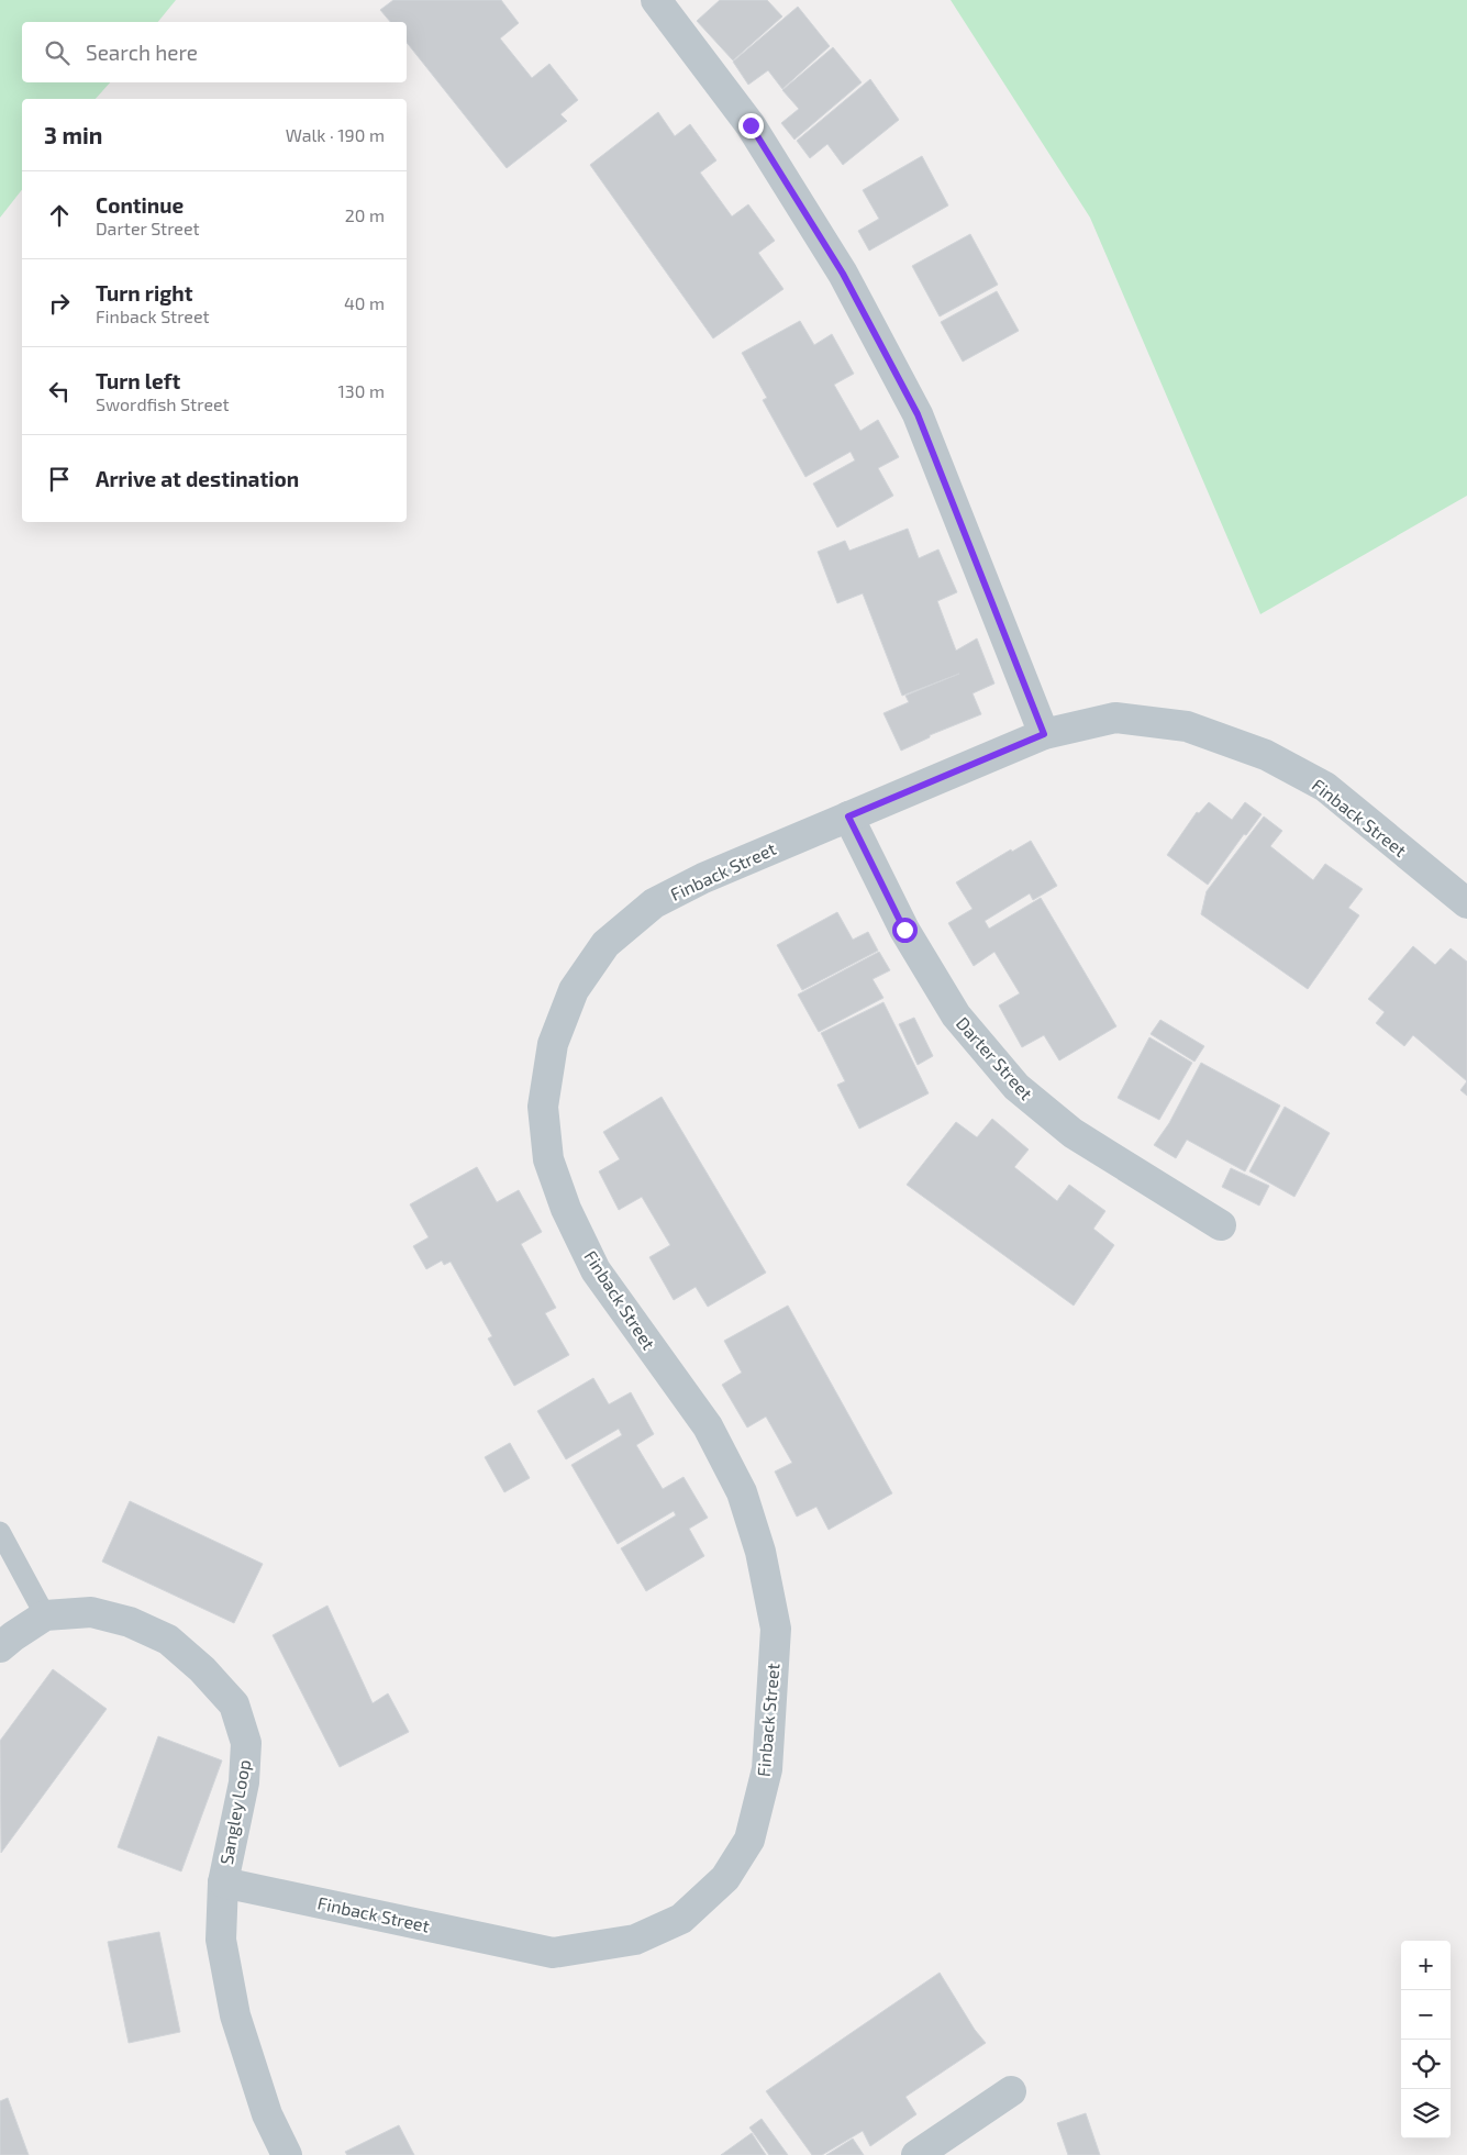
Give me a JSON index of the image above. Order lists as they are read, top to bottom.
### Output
{
  "streets": {
    "street": ["Finback Street", "Darter Street", "Sangley Loop"]
  },
  "crossings": [
    ["Finback Street", "Darter Street"],
    ["Finback Street", "Sangley Loop"]
  ],
  "page": {
    "search": "Search here",
    "heading": ["3 min", "Walk · 190 m"],
    "list": [
      ["Continue", "Darter Street", "20 m"],
      ["Turn right", "Finback Street", "40 m"],
      ["Turn left", "Swordfish Street", "130 m"],
      "Arrive at destination"
    ],
    "map_buttons": ["+", "−"]
  }
}
